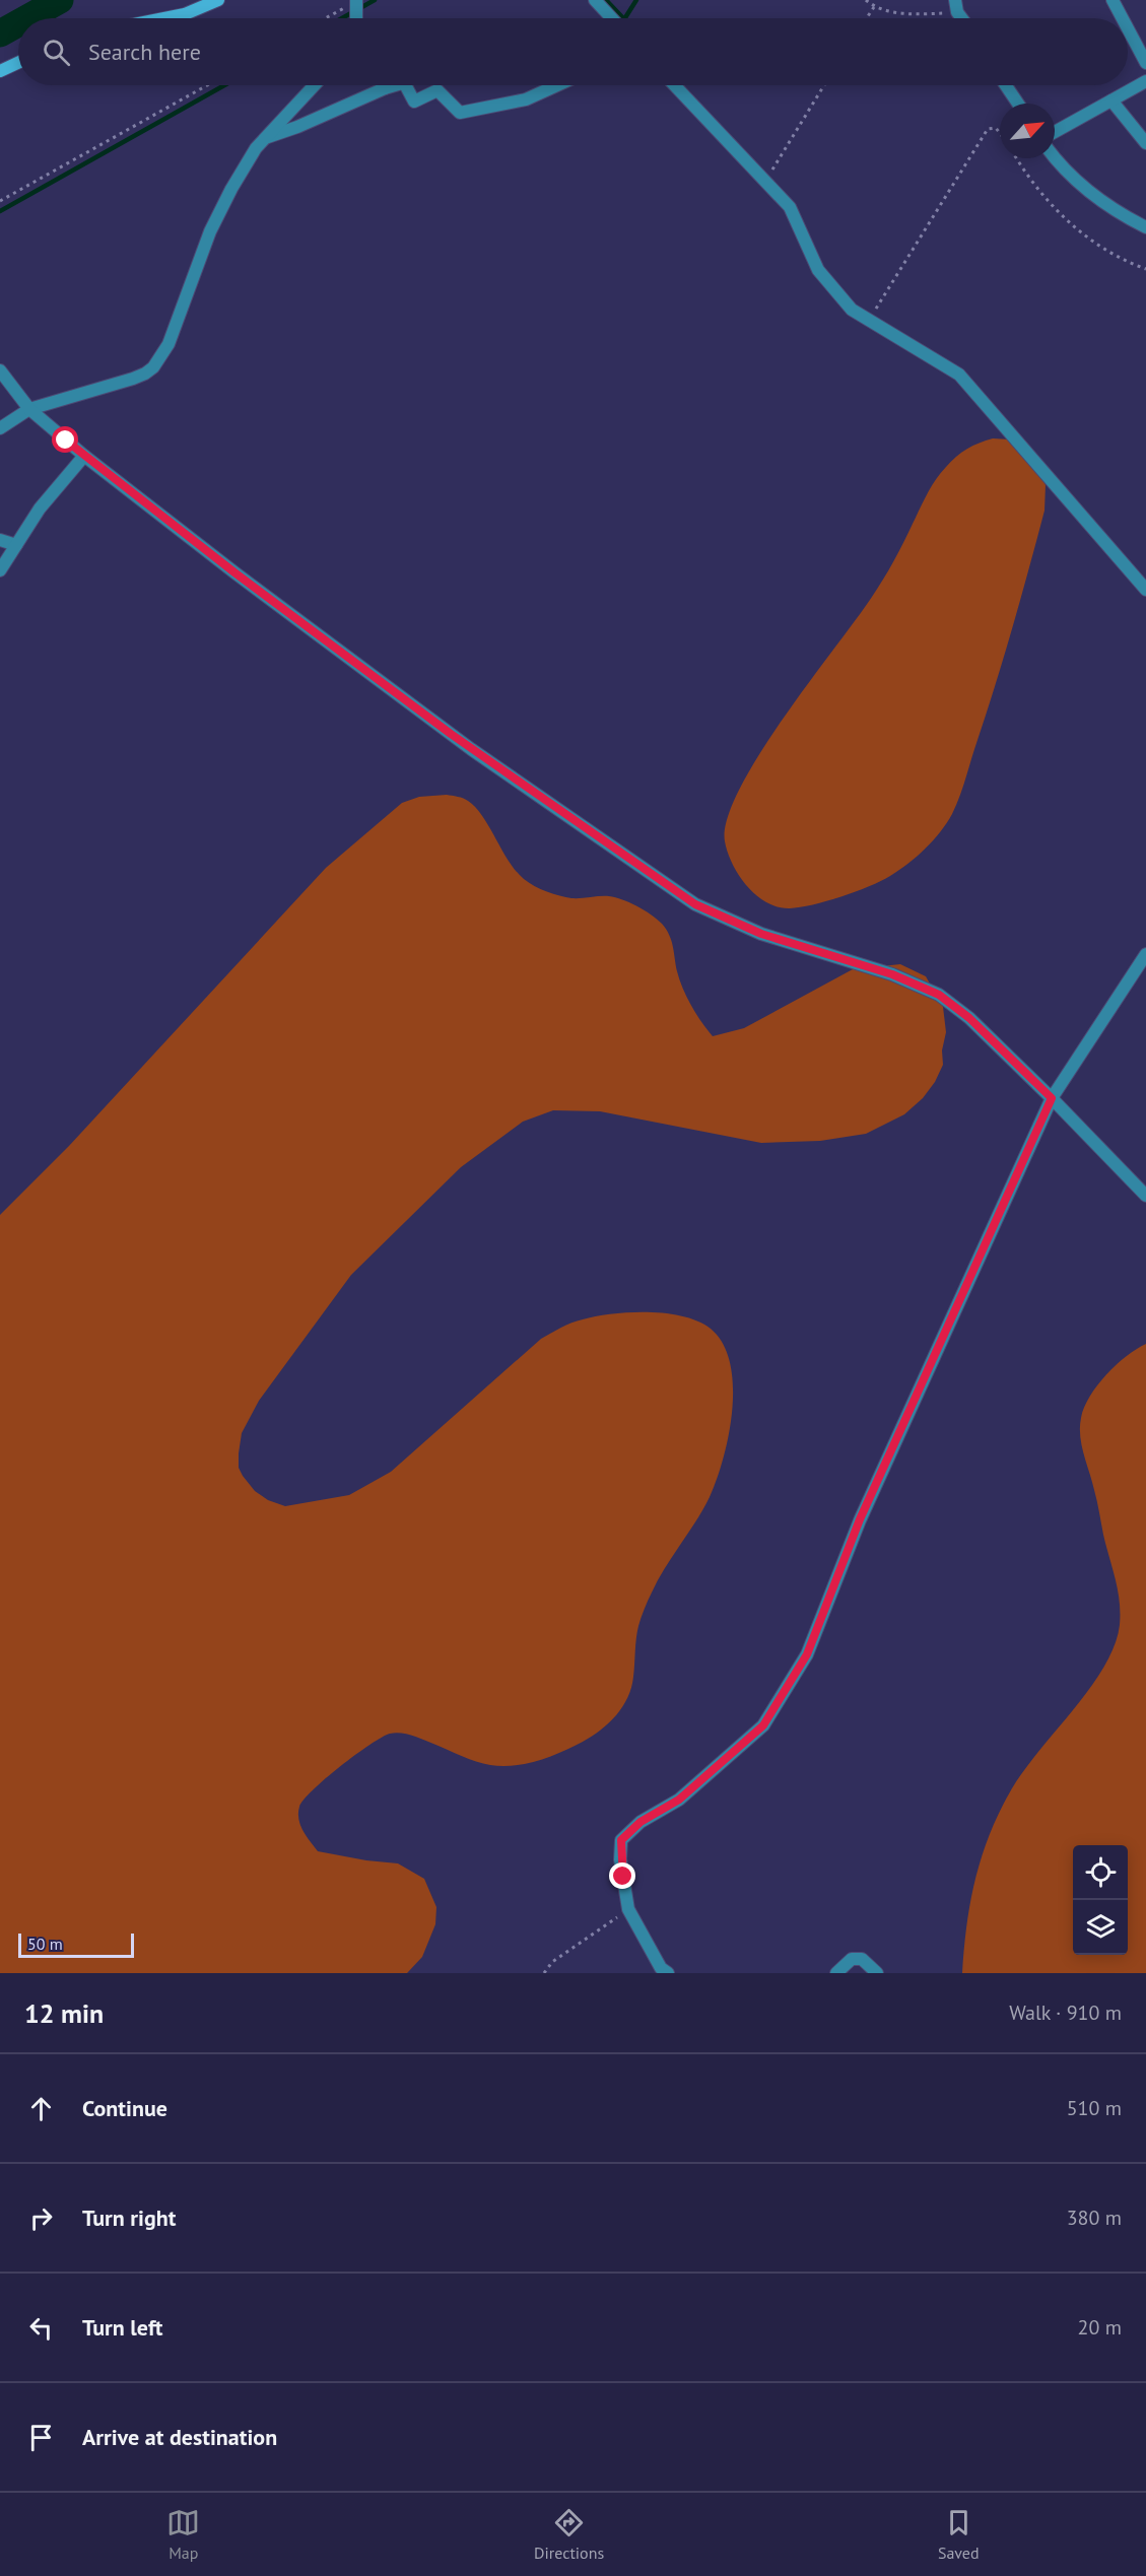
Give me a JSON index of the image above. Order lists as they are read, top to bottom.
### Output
{
  "scale_bar": "50 m",
  "north": "top right",
  "page": {
    "search": "Search here",
    "scale": "50 m",
    "heading": ["12 min", "Walk · 910 m"],
    "list": [
      ["Continue", "510 m"],
      ["Turn right", "380 m"],
      ["Turn left", "20 m"],
      "Arrive at destination"
    ],
    "nav": ["Map", "Directions", "Saved"]
  }
}
